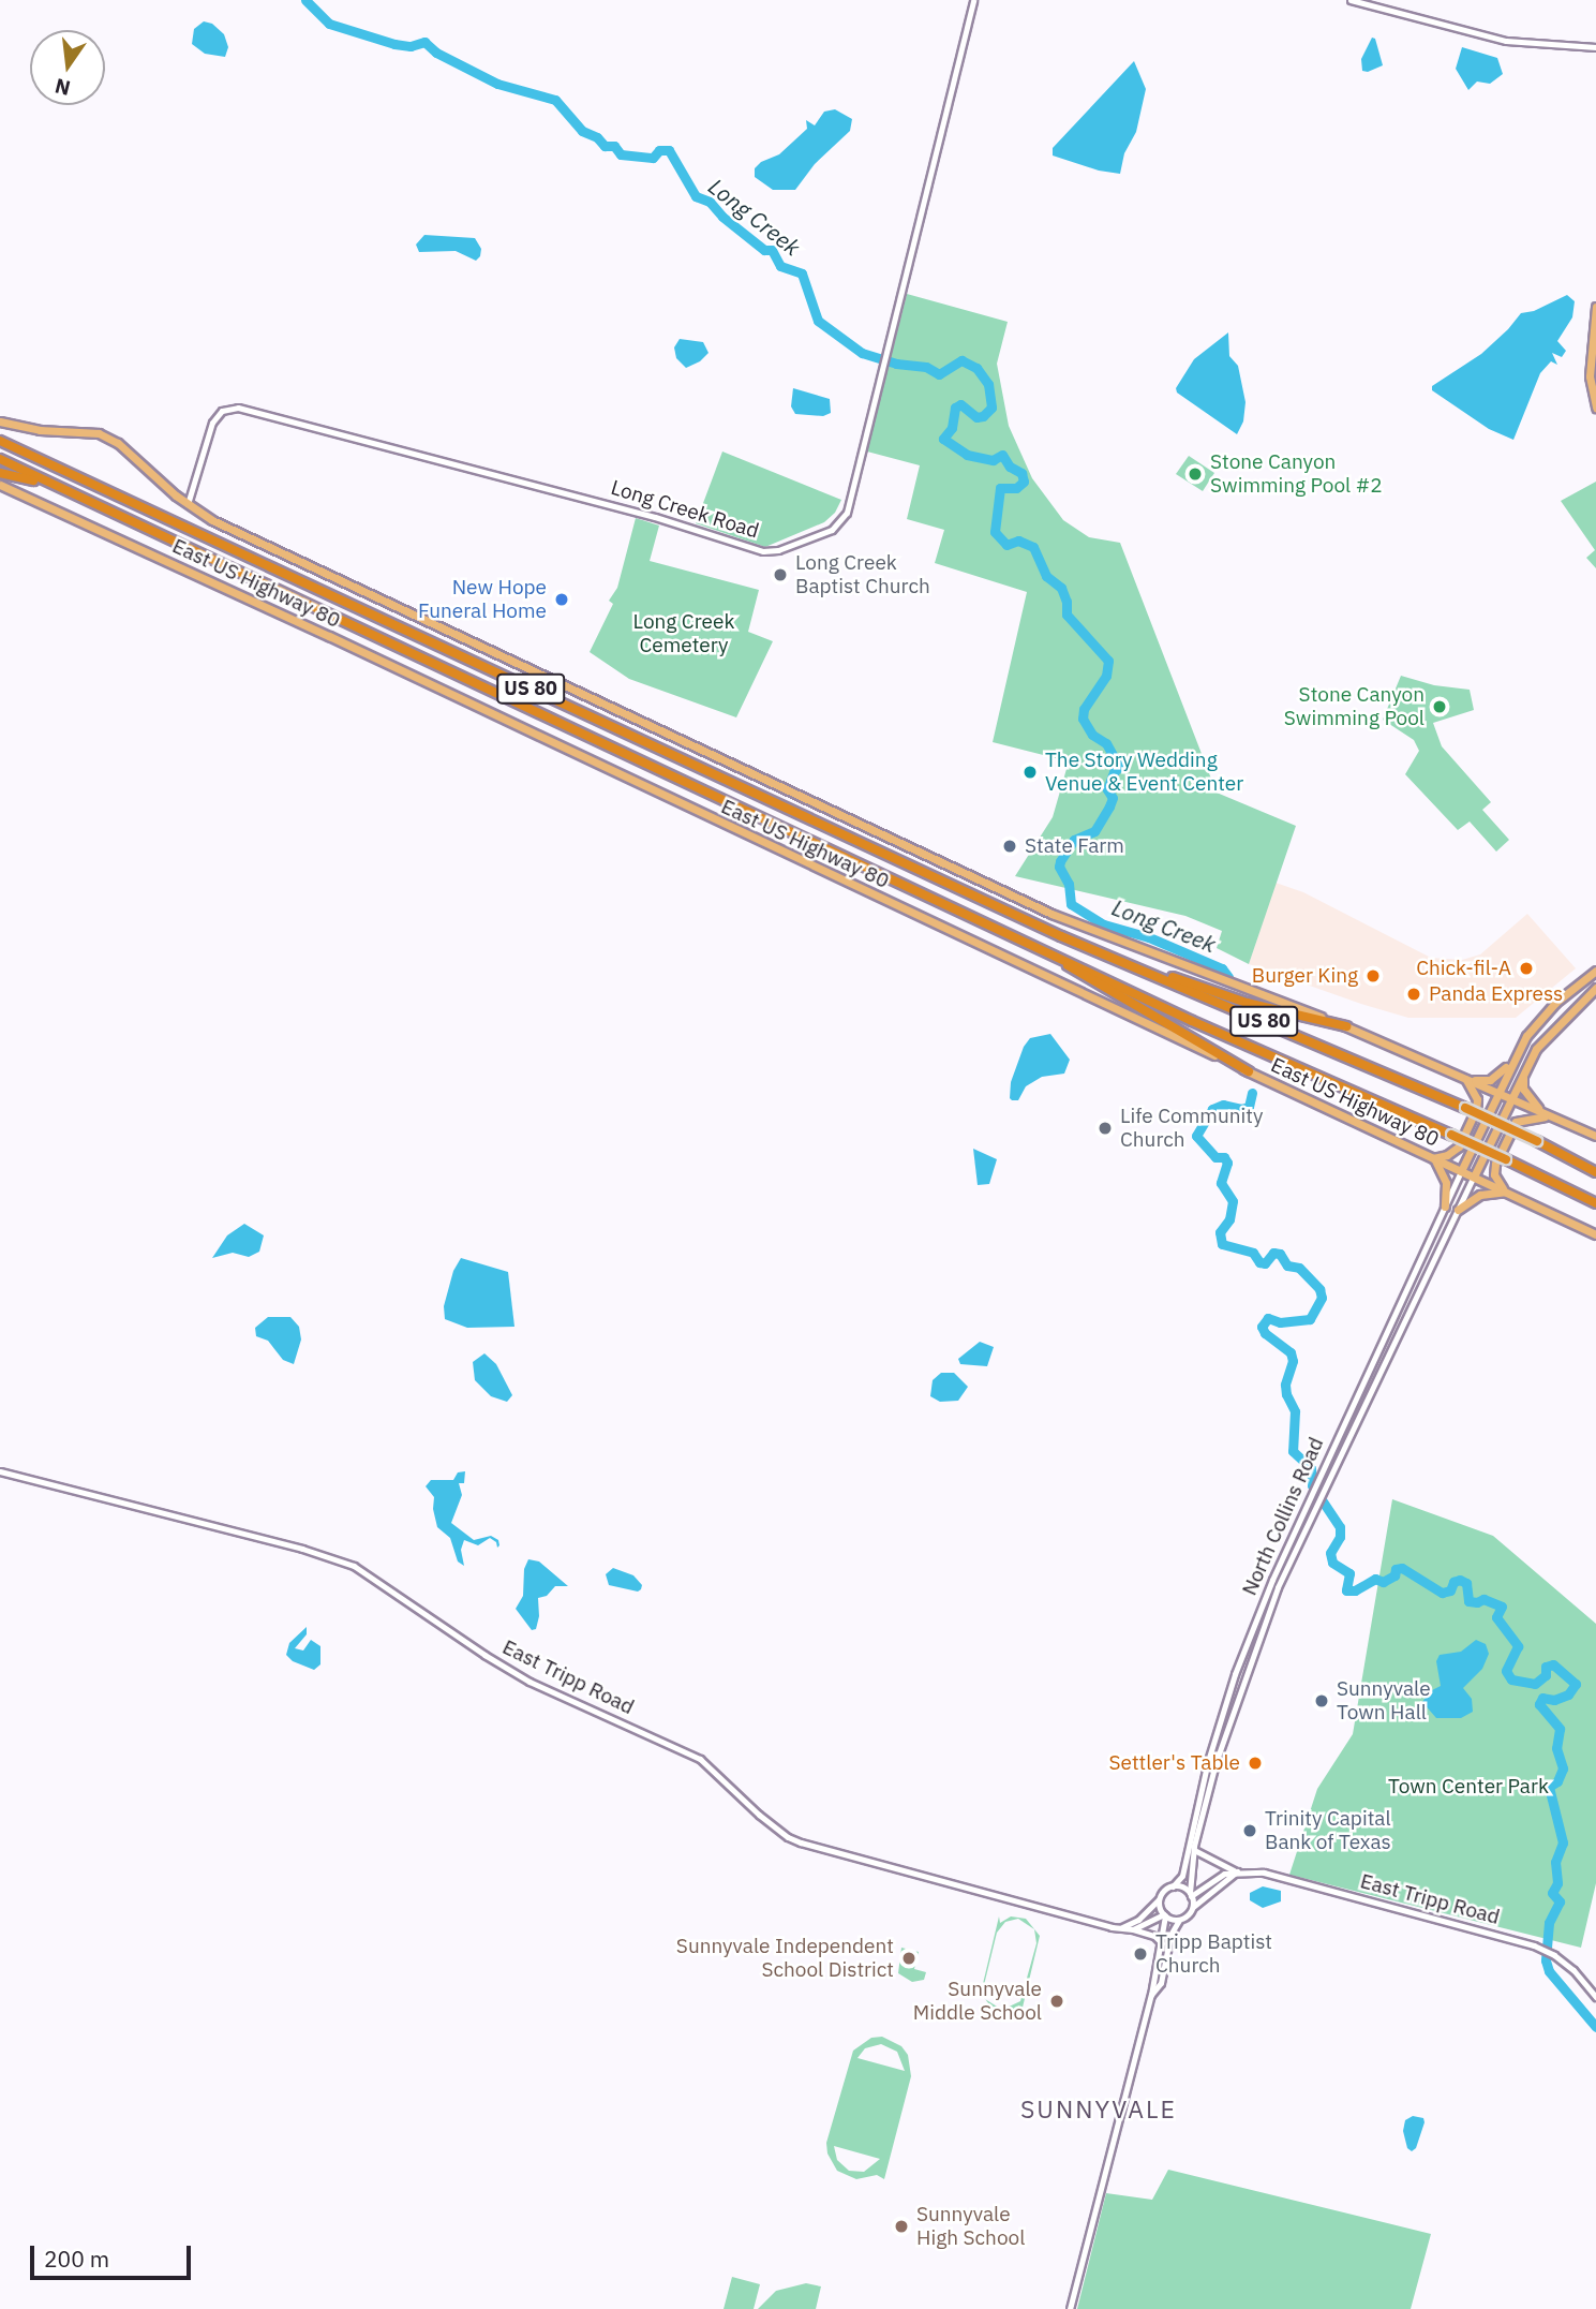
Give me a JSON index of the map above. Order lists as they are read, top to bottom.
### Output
{
  "streets": {
    "highway": ["US 80"],
    "main road": ["East US Highway 80"],
    "street": ["Long Creek Road", "North Collins Road", "East Tripp Road"]
  },
  "crossings": [
    ["Long Creek Road", "East US Highway 80"],
    ["East US Highway 80", "North Collins Road"]
  ],
  "districts": ["SUNNYVALE"],
  "water": ["Long Creek"],
  "parks": ["Long Creek Cemetery", "Town Center Park"],
  "places": [
    "Stone Canyon Swimming Pool #2",
    "Long Creek Baptist Church",
    "New Hope Funeral Home",
    "Stone Canyon Swimming Pool",
    "The Story Wedding Venue & Event Center",
    "State Farm",
    "Chick-fil-A",
    "Burger King",
    "Panda Express",
    "Life Community Church",
    "Sunnyvale Town Hall",
    "Settler's Table",
    "Trinity Capital Bank of Texas",
    "Tripp Baptist Church",
    "Sunnyvale Independent School District",
    "Sunnyvale Middle School",
    "Sunnyvale High School"
  ],
  "scale_bar": "200 m",
  "north": "bottom"
}
